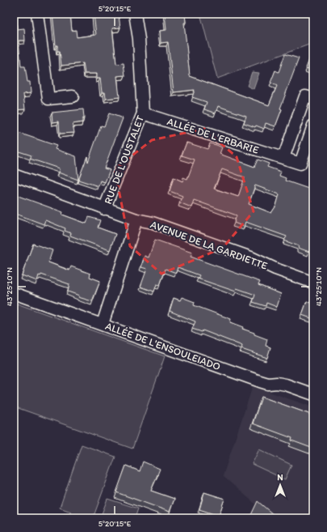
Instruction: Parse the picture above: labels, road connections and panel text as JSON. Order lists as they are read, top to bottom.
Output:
{
  "streets": {
    "street": [
      "ALLÉE DE L'ERBARIE",
      "RUE DE L'OUSTALET",
      "AVENUE DE LA GARDIETTE",
      "ALLÉE DE L'ENSOULEIADO"
    ]
  },
  "crossings": [
    ["ALLÉE DE L'ERBARIE", "RUE DE L'OUSTALET"],
    ["RUE DE L'OUSTALET", "AVENUE DE LA GARDIETTE"]
  ],
  "north": "top",
  "coordinates": ["5°20'15\"E", "43°25'10\"N"]
}
